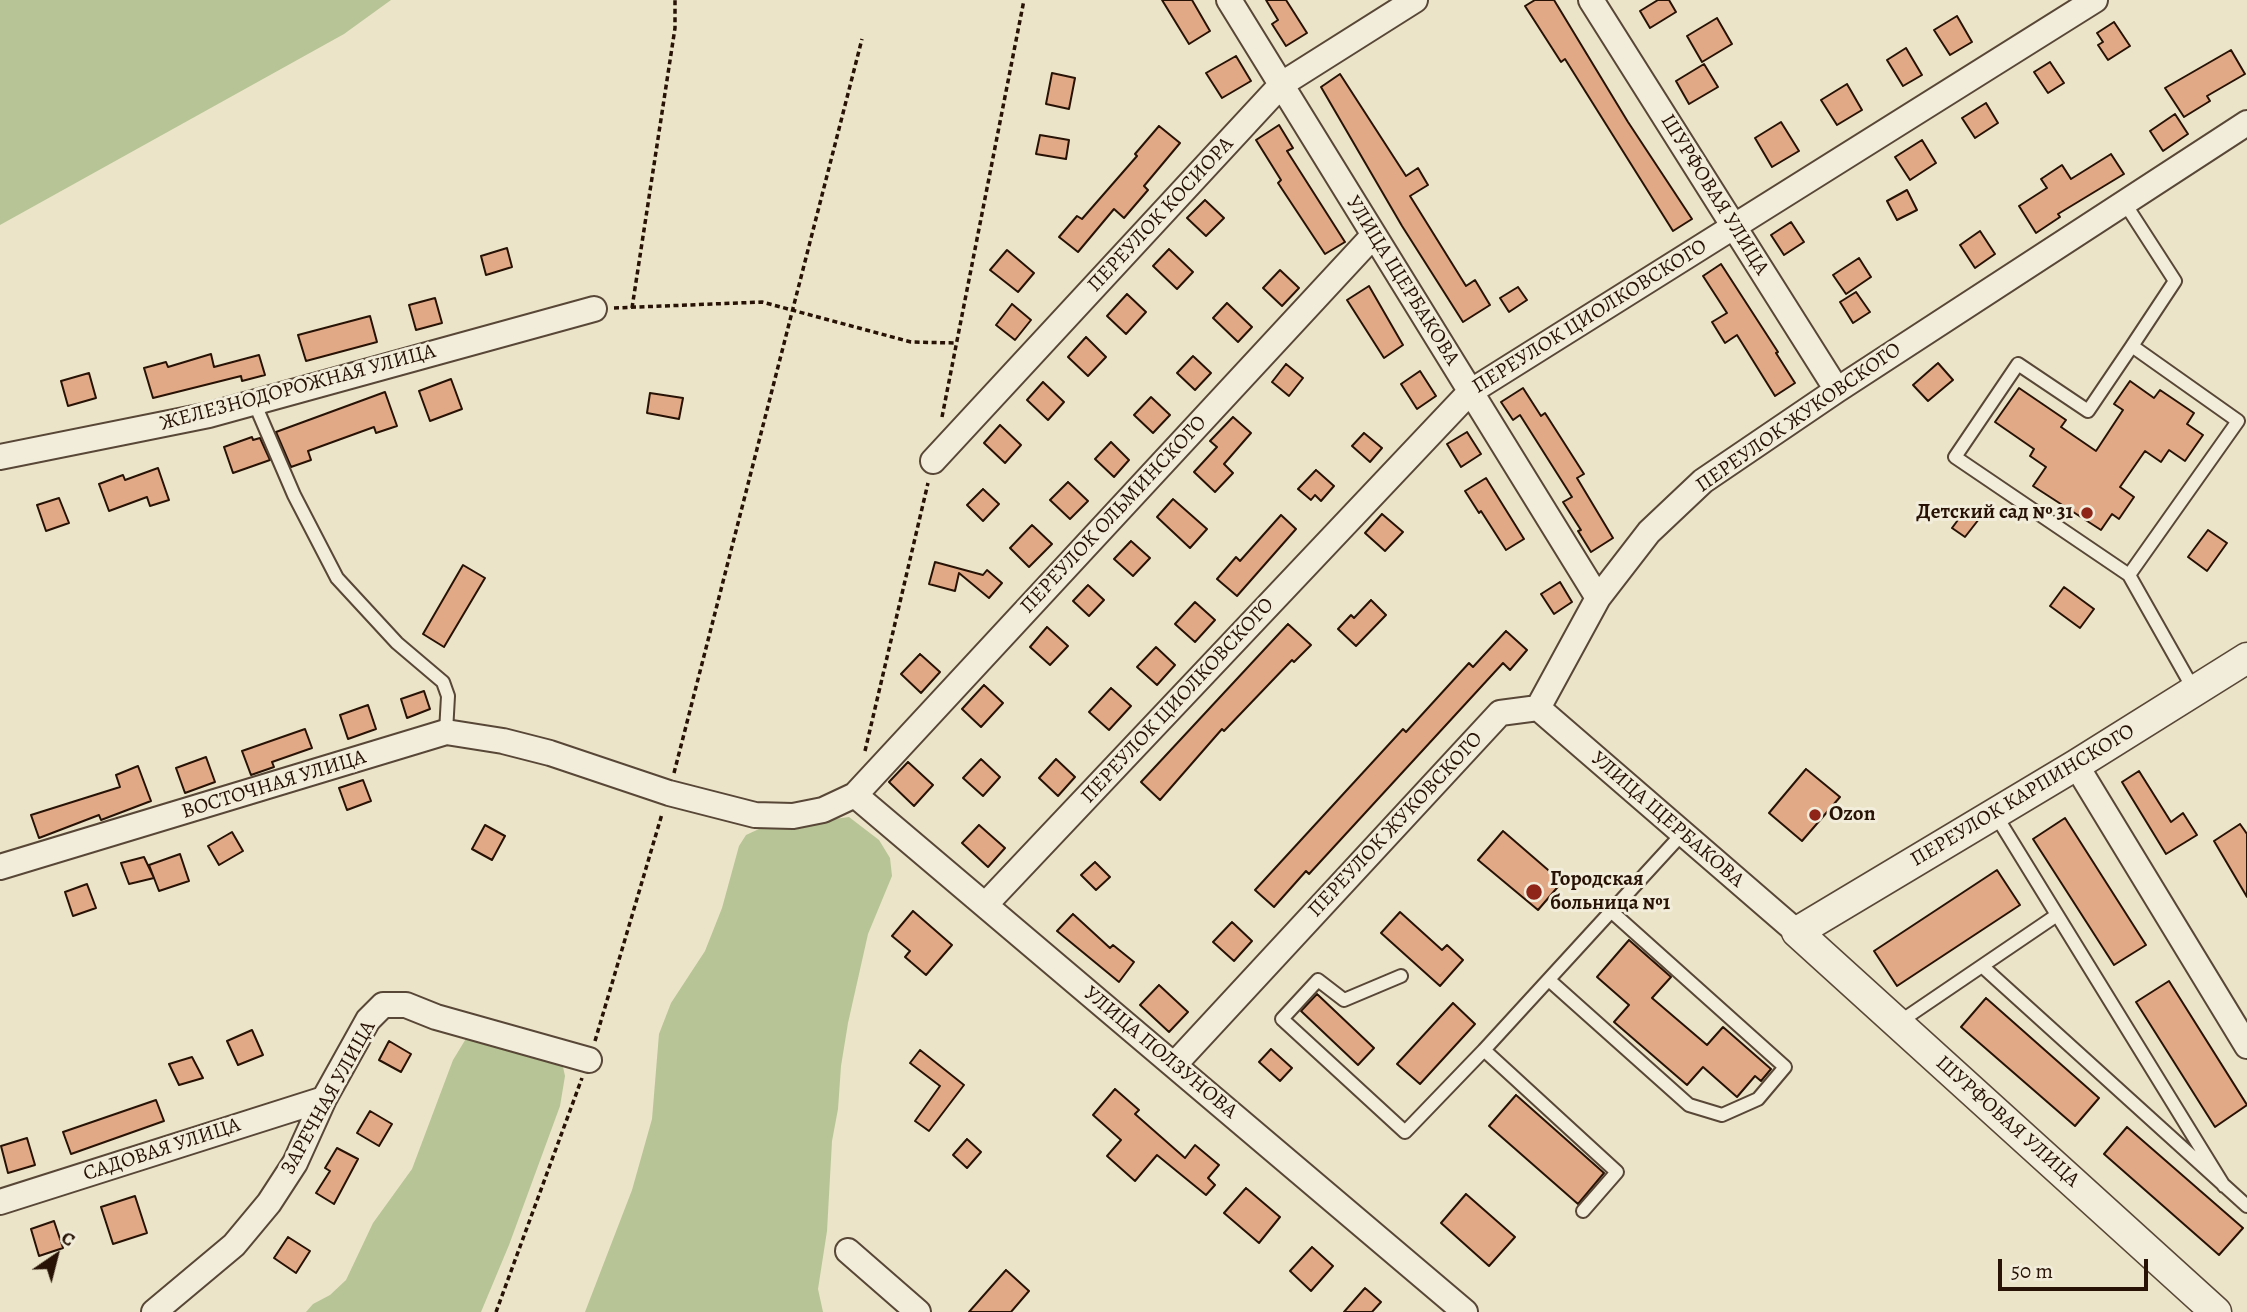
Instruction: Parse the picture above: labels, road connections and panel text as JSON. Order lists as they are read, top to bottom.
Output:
{
  "streets": {
    "street": [
      "ШУРФОВАЯ УЛИЦА",
      "ПЕРЕУЛОК КОСИОРА",
      "УЛИЦА ЩЕРБАКОВА",
      "ПЕРЕУЛОК ЦИОЛКОВСКОГО",
      "ЖЕЛЕЗНОДОРОЖНАЯ УЛИЦА",
      "ПЕРЕУЛОК ЖУКОВСКОГО",
      "ПЕРЕУЛОК ОЛЬМИНСКОГО",
      "ВОСТОЧНАЯ УЛИЦА",
      "ПЕРЕУЛОК КАРПИНСКОГО",
      "УЛИЦА ПОЛЗУНОВА",
      "ЗАРЕЧНАЯ УЛИЦА",
      "САДОВАЯ УЛИЦА"
    ]
  },
  "crossings": [
    ["ШУРФОВАЯ УЛИЦА", "УЛИЦА ЩЕРБАКОВА"],
    ["ШУРФОВАЯ УЛИЦА", "ПЕРЕУЛОК ЦИОЛКОВСКОГО"],
    ["ШУРФОВАЯ УЛИЦА", "ПЕРЕУЛОК ЖУКОВСКОГО"],
    ["ШУРФОВАЯ УЛИЦА", "ПЕРЕУЛОК КАРПИНСКОГО"],
    ["ПЕРЕУЛОК КОСИОРА", "УЛИЦА ЩЕРБАКОВА"],
    ["УЛИЦА ЩЕРБАКОВА", "ПЕРЕУЛОК ЦИОЛКОВСКОГО"],
    ["УЛИЦА ЩЕРБАКОВА", "ПЕРЕУЛОК ЖУКОВСКОГО"],
    ["УЛИЦА ЩЕРБАКОВА", "ПЕРЕУЛОК ОЛЬМИНСКОГО"],
    ["УЛИЦА ЩЕРБАКОВА", "ПЕРЕУЛОК КАРПИНСКОГО"],
    ["ПЕРЕУЛОК ЦИОЛКОВСКОГО", "УЛИЦА ПОЛЗУНОВА"],
    ["ПЕРЕУЛОК ЖУКОВСКОГО", "УЛИЦА ПОЛЗУНОВА"],
    ["ПЕРЕУЛОК ОЛЬМИНСКОГО", "ВОСТОЧНАЯ УЛИЦА"],
    ["ПЕРЕУЛОК ОЛЬМИНСКОГО", "УЛИЦА ПОЛЗУНОВА"],
    ["ВОСТОЧНАЯ УЛИЦА", "УЛИЦА ПОЛЗУНОВА"],
    ["ЗАРЕЧНАЯ УЛИЦА", "САДОВАЯ УЛИЦА"]
  ],
  "places": ["Детский сад № 31", "Ozon", "Городская больница №1"],
  "scale_bar": "50 m",
  "north": "top right"
}
